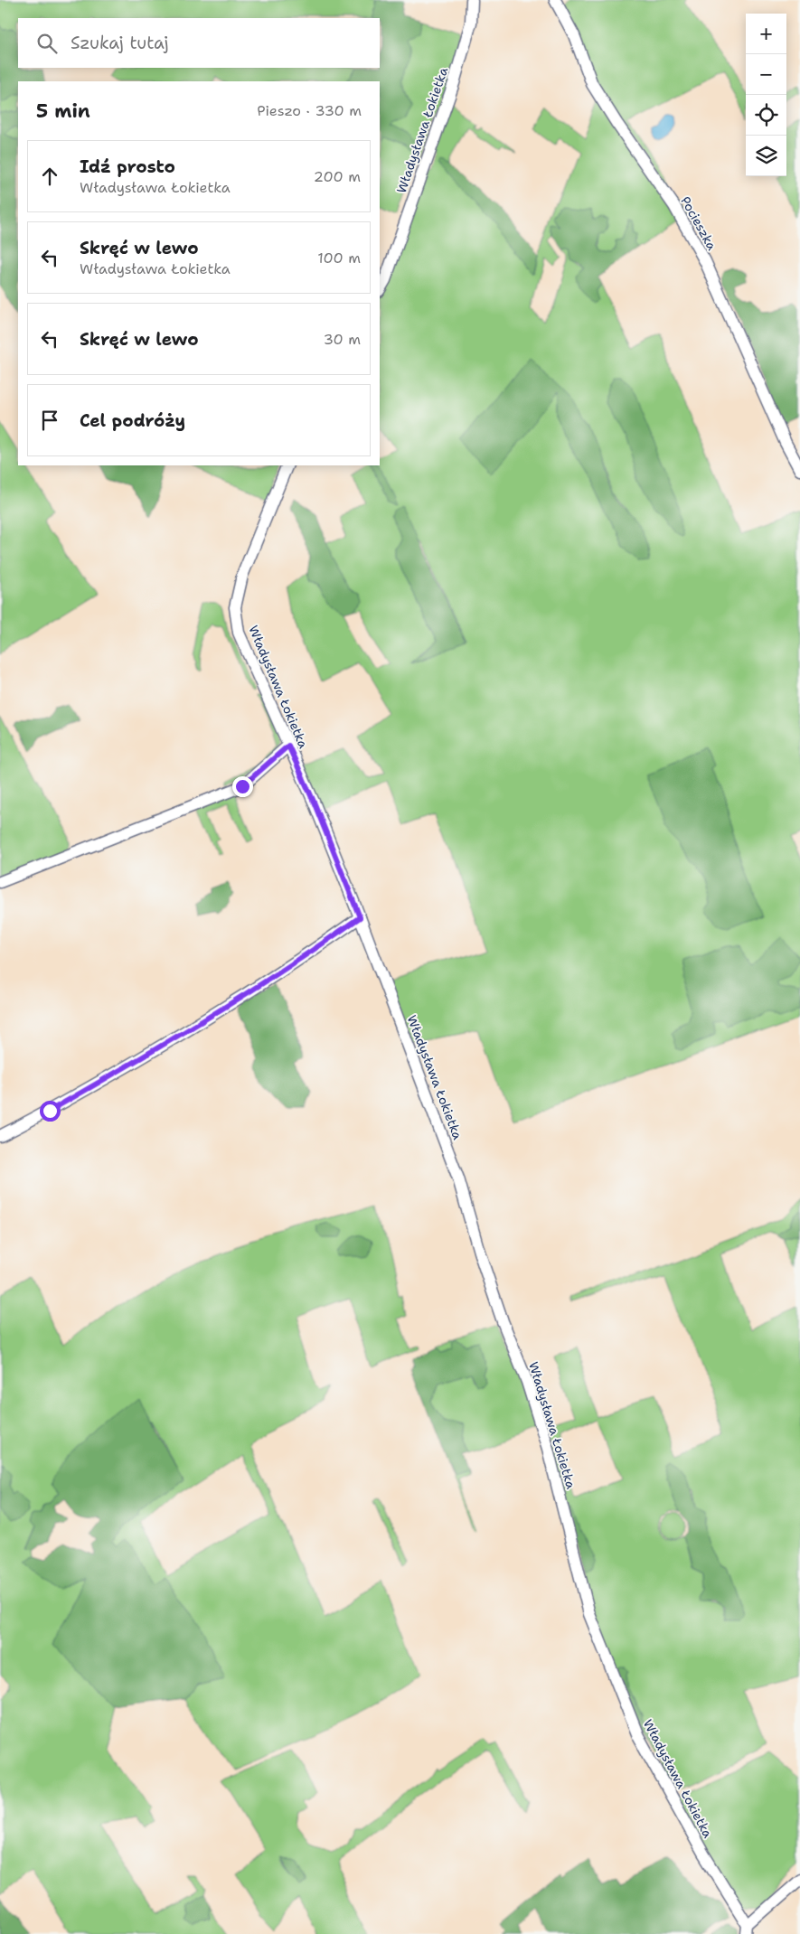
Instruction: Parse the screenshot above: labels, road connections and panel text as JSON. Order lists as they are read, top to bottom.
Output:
{
  "streets": {
    "street": ["Władysława Łokietka", "Pocieszka"]
  },
  "page": {
    "map_buttons": ["+", "−"],
    "search": "Szukaj tutaj",
    "heading": ["5 min", "Pieszo · 330 m"],
    "list": [
      ["Idź prosto", "Władysława Łokietka", "200 m"],
      ["Skręć w lewo", "Władysława Łokietka", "100 m"],
      ["Skręć w lewo", "30 m"],
      "Cel podróży"
    ]
  }
}
